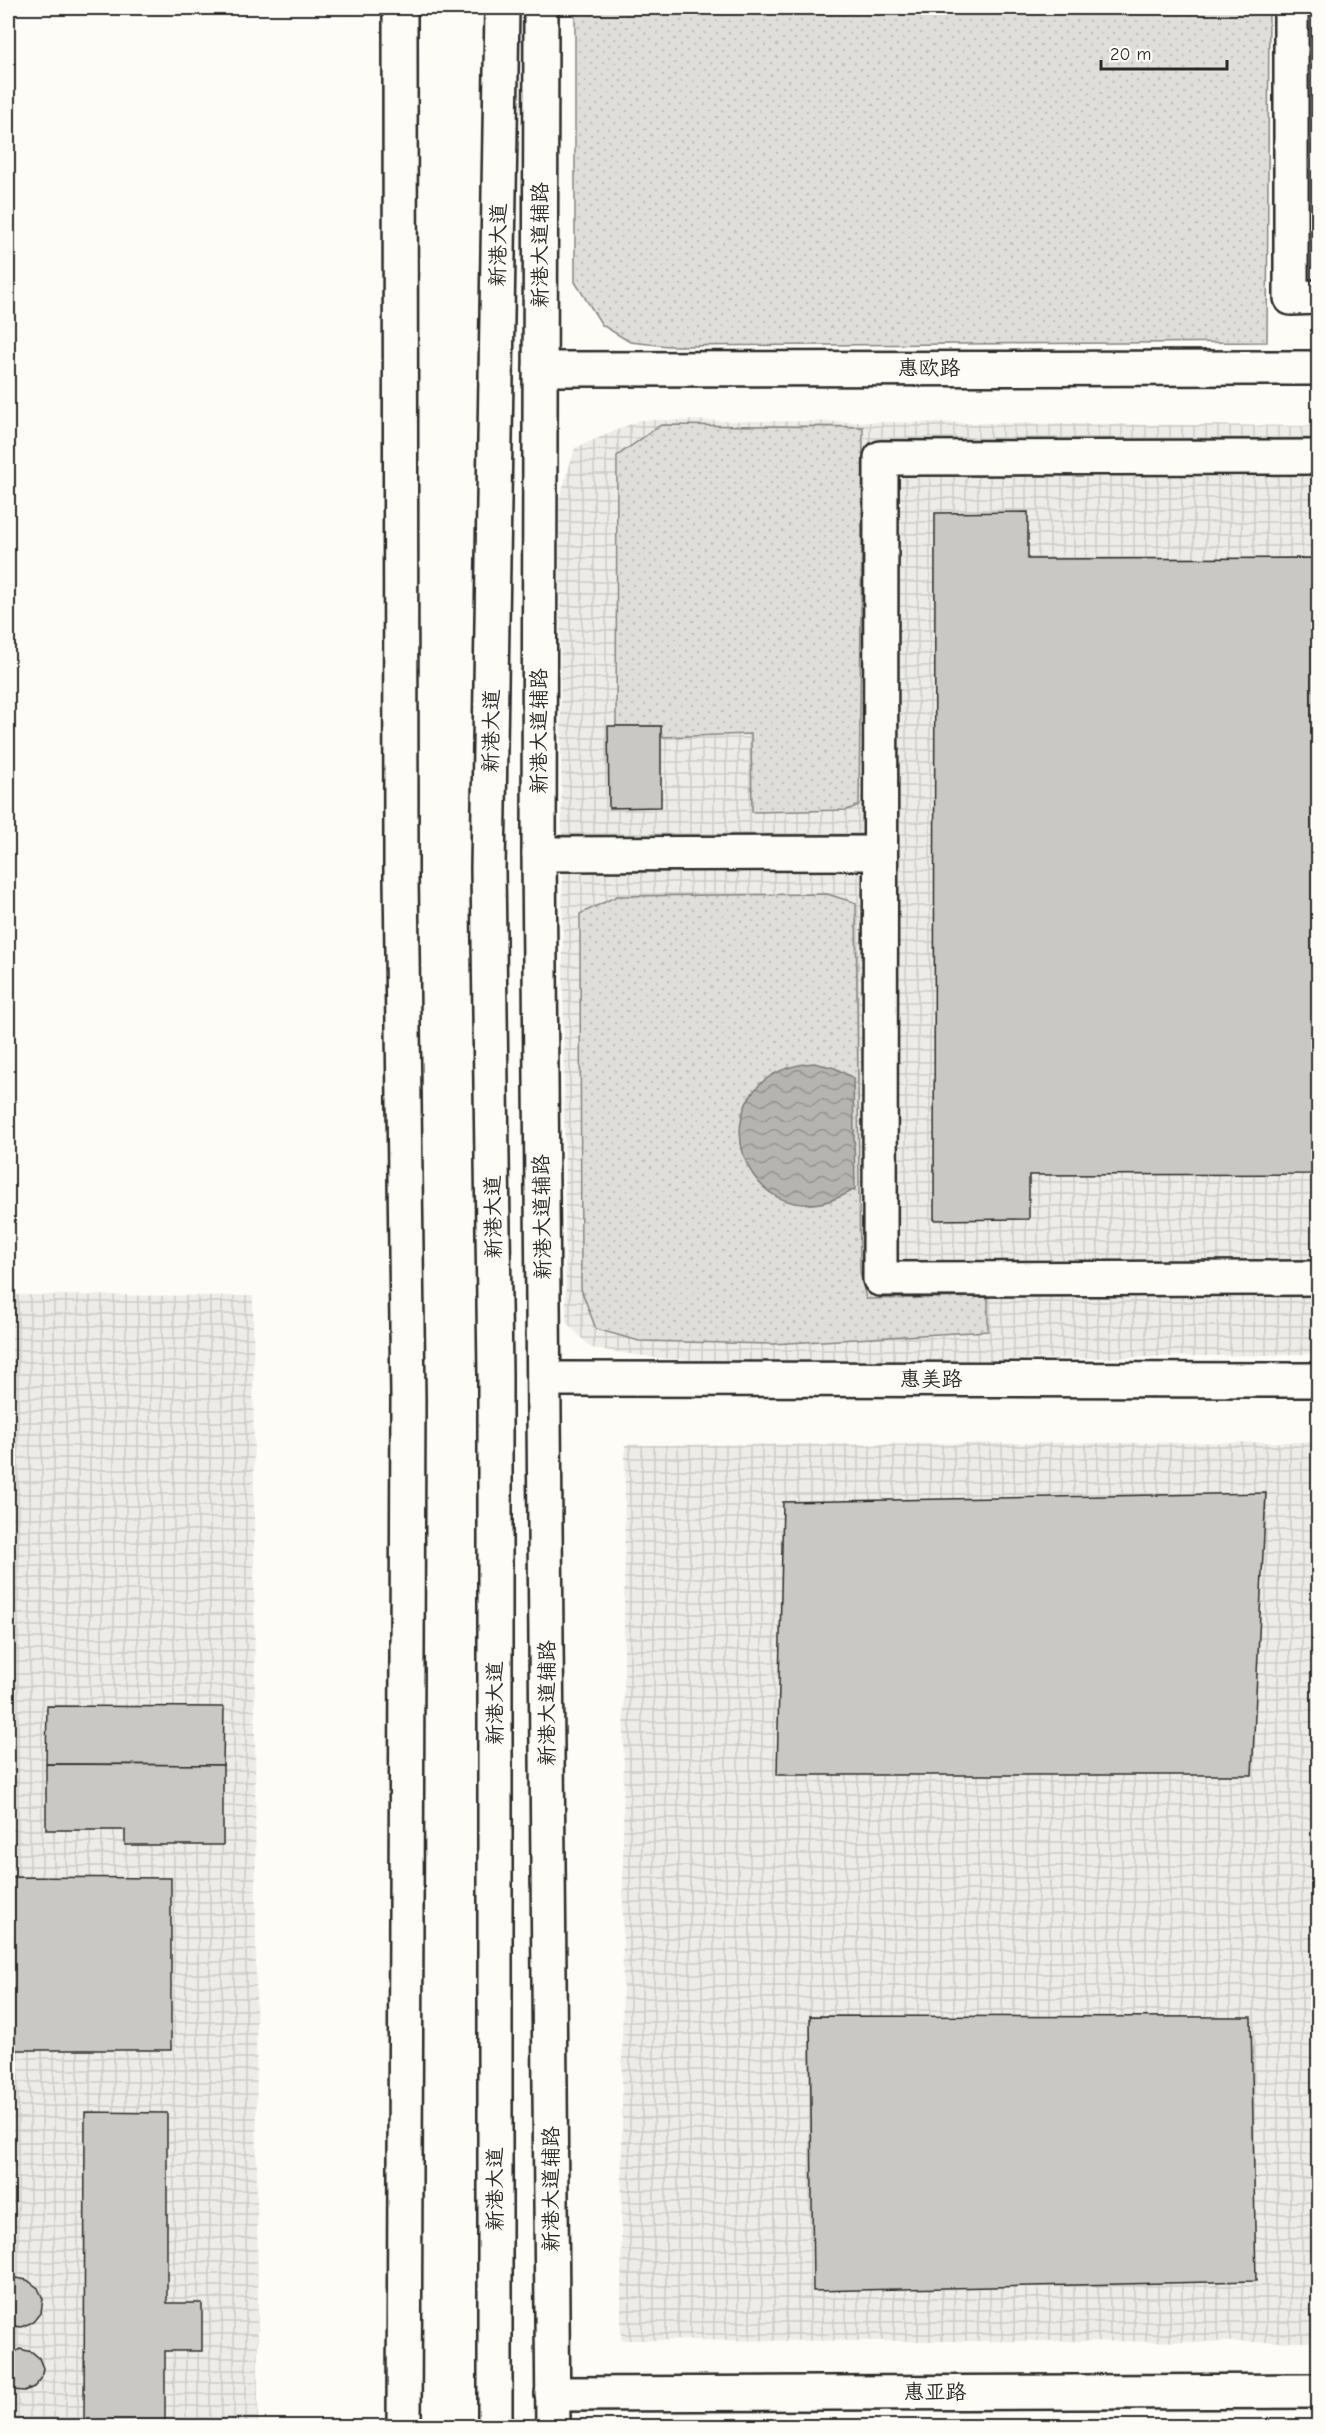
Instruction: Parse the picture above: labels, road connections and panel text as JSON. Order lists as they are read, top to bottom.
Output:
{
  "streets": {
    "main road": [
      "新港大道",
      "新港大道辅路",
      "惠欧路",
      "惠美路",
      "惠亚路"
    ]
  },
  "crossings": [
    ["新港大道辅路", "惠欧路"],
    ["新港大道辅路", "惠美路"],
    ["新港大道辅路", "惠亚路"]
  ],
  "scale_bar": "20 m"
}
